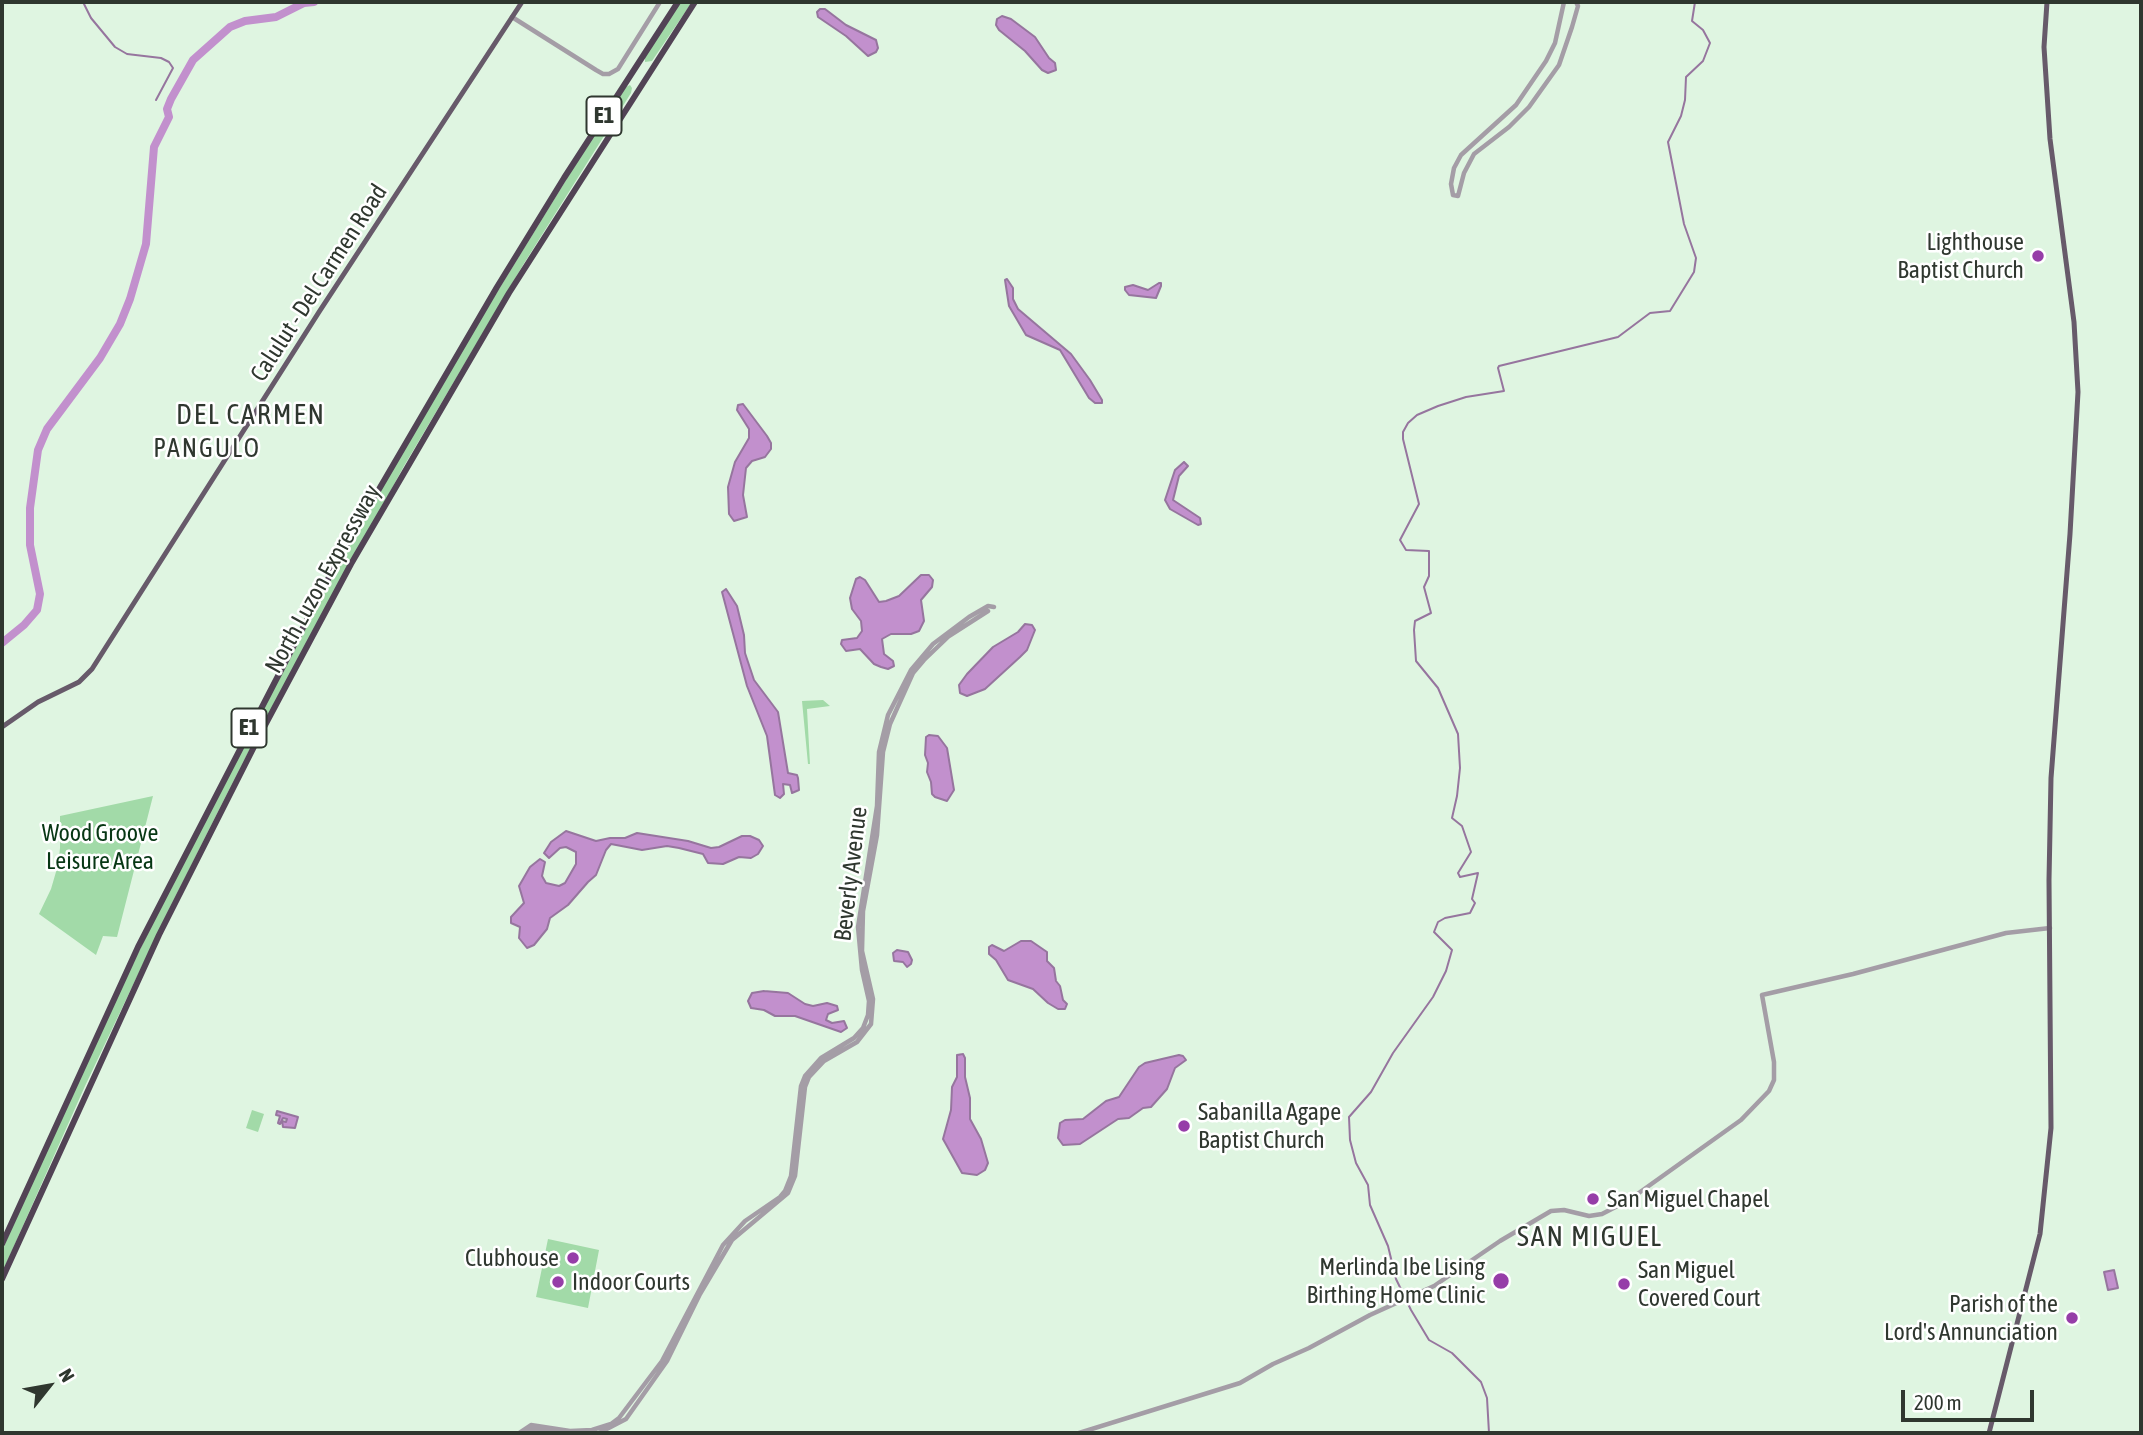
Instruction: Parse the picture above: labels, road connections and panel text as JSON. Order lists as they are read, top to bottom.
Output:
{
  "streets": {
    "highway": ["E1", "North Luzon Expressway"],
    "main road": ["Calulut - Del Carmen Road"],
    "street": ["Beverly Avenue"]
  },
  "districts": ["DEL CARMEN", "PANGULO", "SAN MIGUEL"],
  "parks": ["Wood Groove Leisure Area"],
  "places": [
    "Lighthouse Baptist Church",
    "Sabanilla Agape Baptist Church",
    "San Miguel Chapel",
    "Clubhouse",
    "Merlinda Ibe Lising Birthing Home Clinic",
    "Indoor Courts",
    "San Miguel Covered Court",
    "Parish of the Lord's Annunciation"
  ],
  "scale_bar": "200 m",
  "north": "top right"
}
